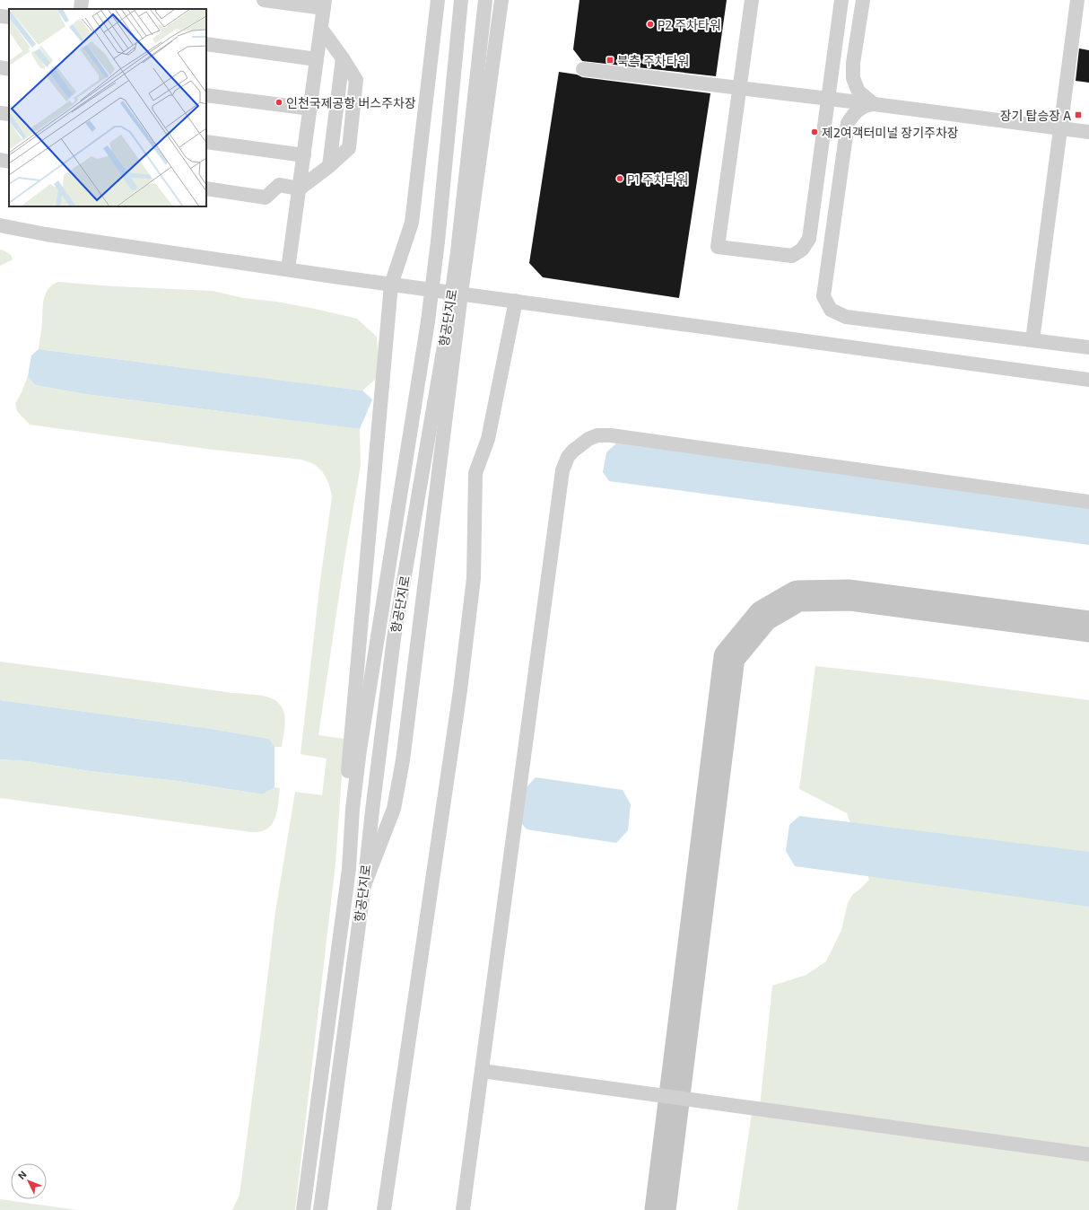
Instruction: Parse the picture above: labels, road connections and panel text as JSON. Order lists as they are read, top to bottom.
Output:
{
  "streets": {
    "street": ["항공단지로"]
  },
  "places": {
    "other": [
      "P2 주차타워",
      "인천국제공항 버스주차장",
      "제2여객터미널 장기주차장",
      "P1 주차타워"
    ],
    "transit": ["북측 주차타워", "장기 탑승장 A"]
  },
  "north": "top left"
}
